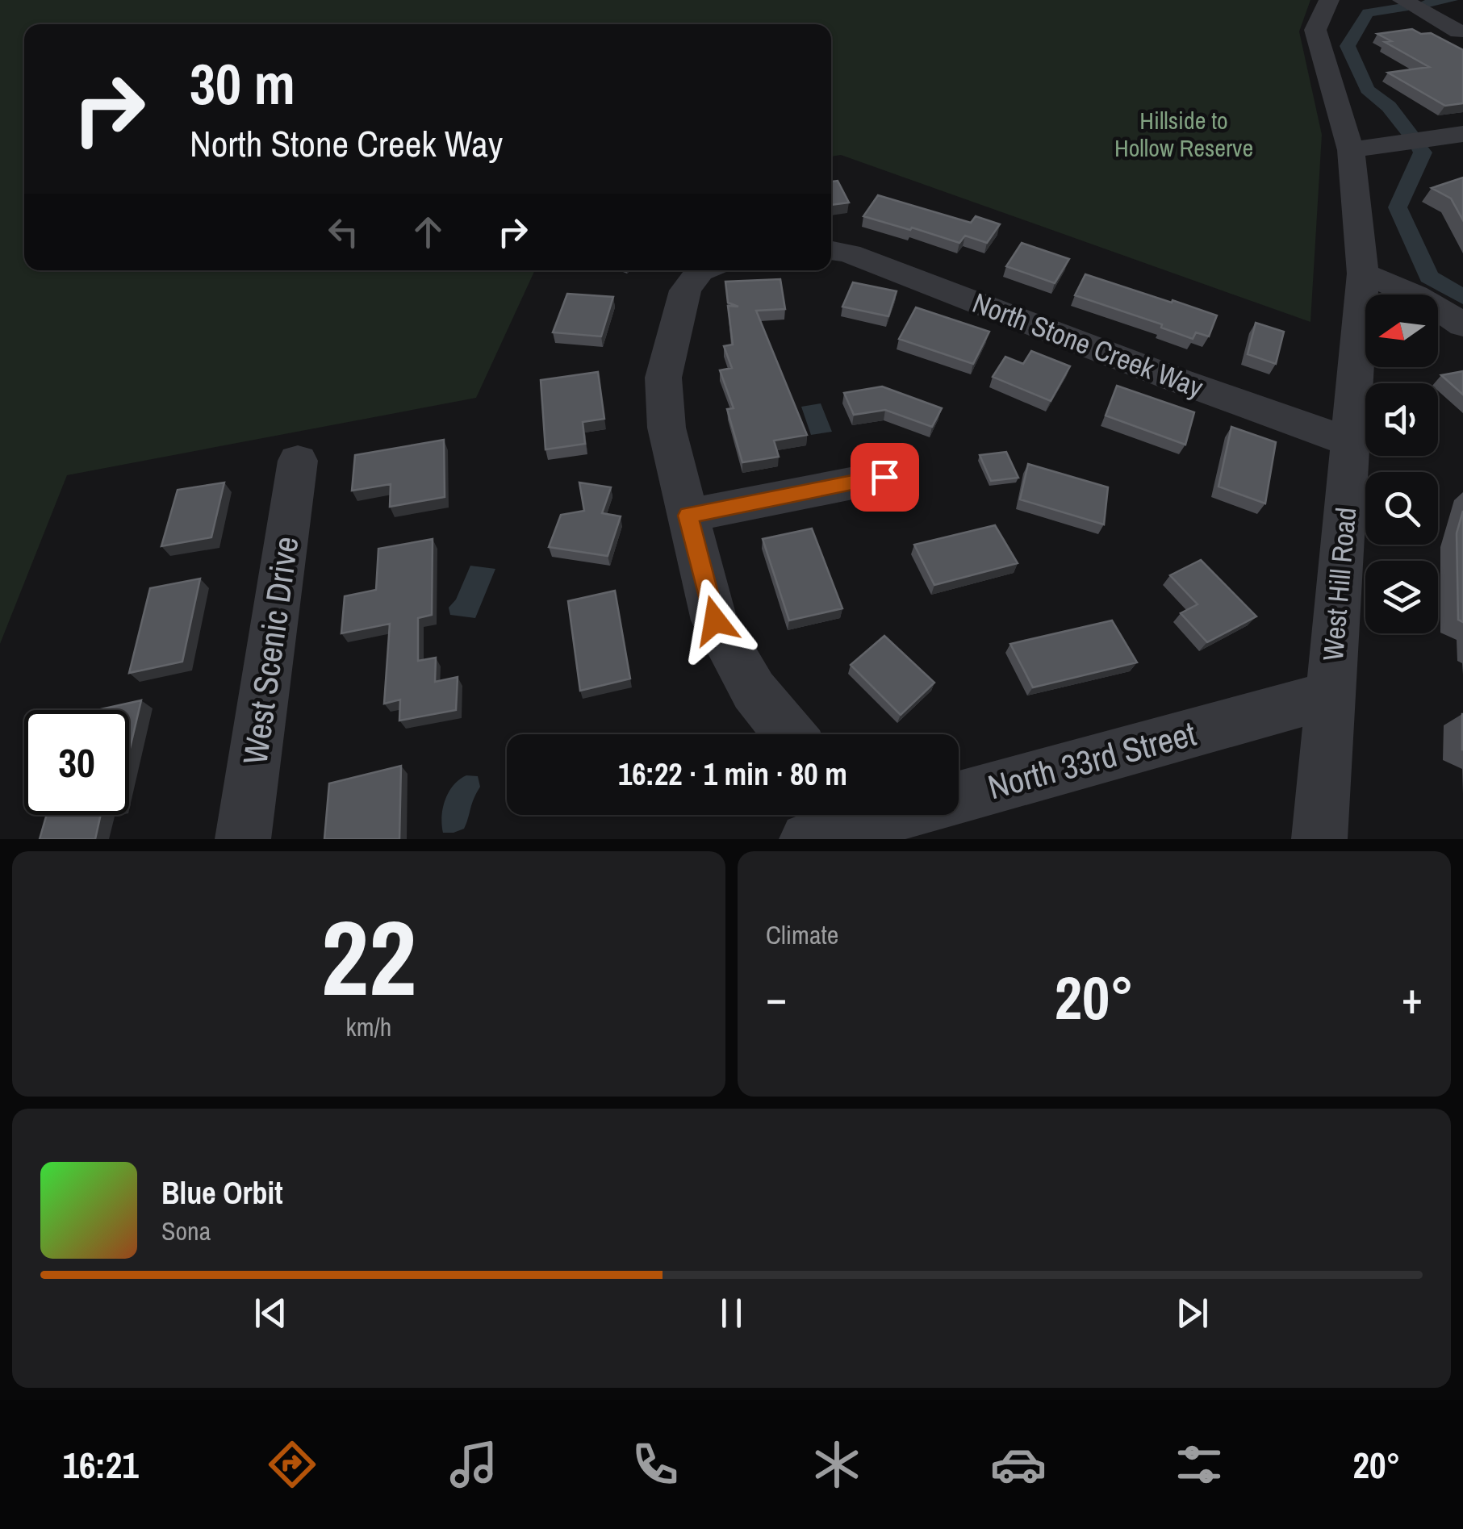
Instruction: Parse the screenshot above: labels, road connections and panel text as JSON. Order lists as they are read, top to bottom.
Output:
{
  "streets": {
    "street": [
      "North Stone Creek Way",
      "West Hill Road",
      "West Scenic Drive",
      "North 33rd Street"
    ]
  },
  "crossings": [
    ["North Stone Creek Way", "West Hill Road"],
    ["West Hill Road", "North 33rd Street"]
  ],
  "parks": ["Hillside to Hollow Reserve"],
  "north": "left",
  "page": {
    "turn": ["30 m", "North Stone Creek Way"],
    "limit": "30",
    "trip": "16:22 · 1 min · 80 m",
    "tile": [
      ["22", "km/h"],
      "Climate"
    ],
    "heat": ["−", "20°", "+"],
    "song": ["Blue Orbit", "Sona"],
    "tabs": ["16:21", "20°"]
  }
}
